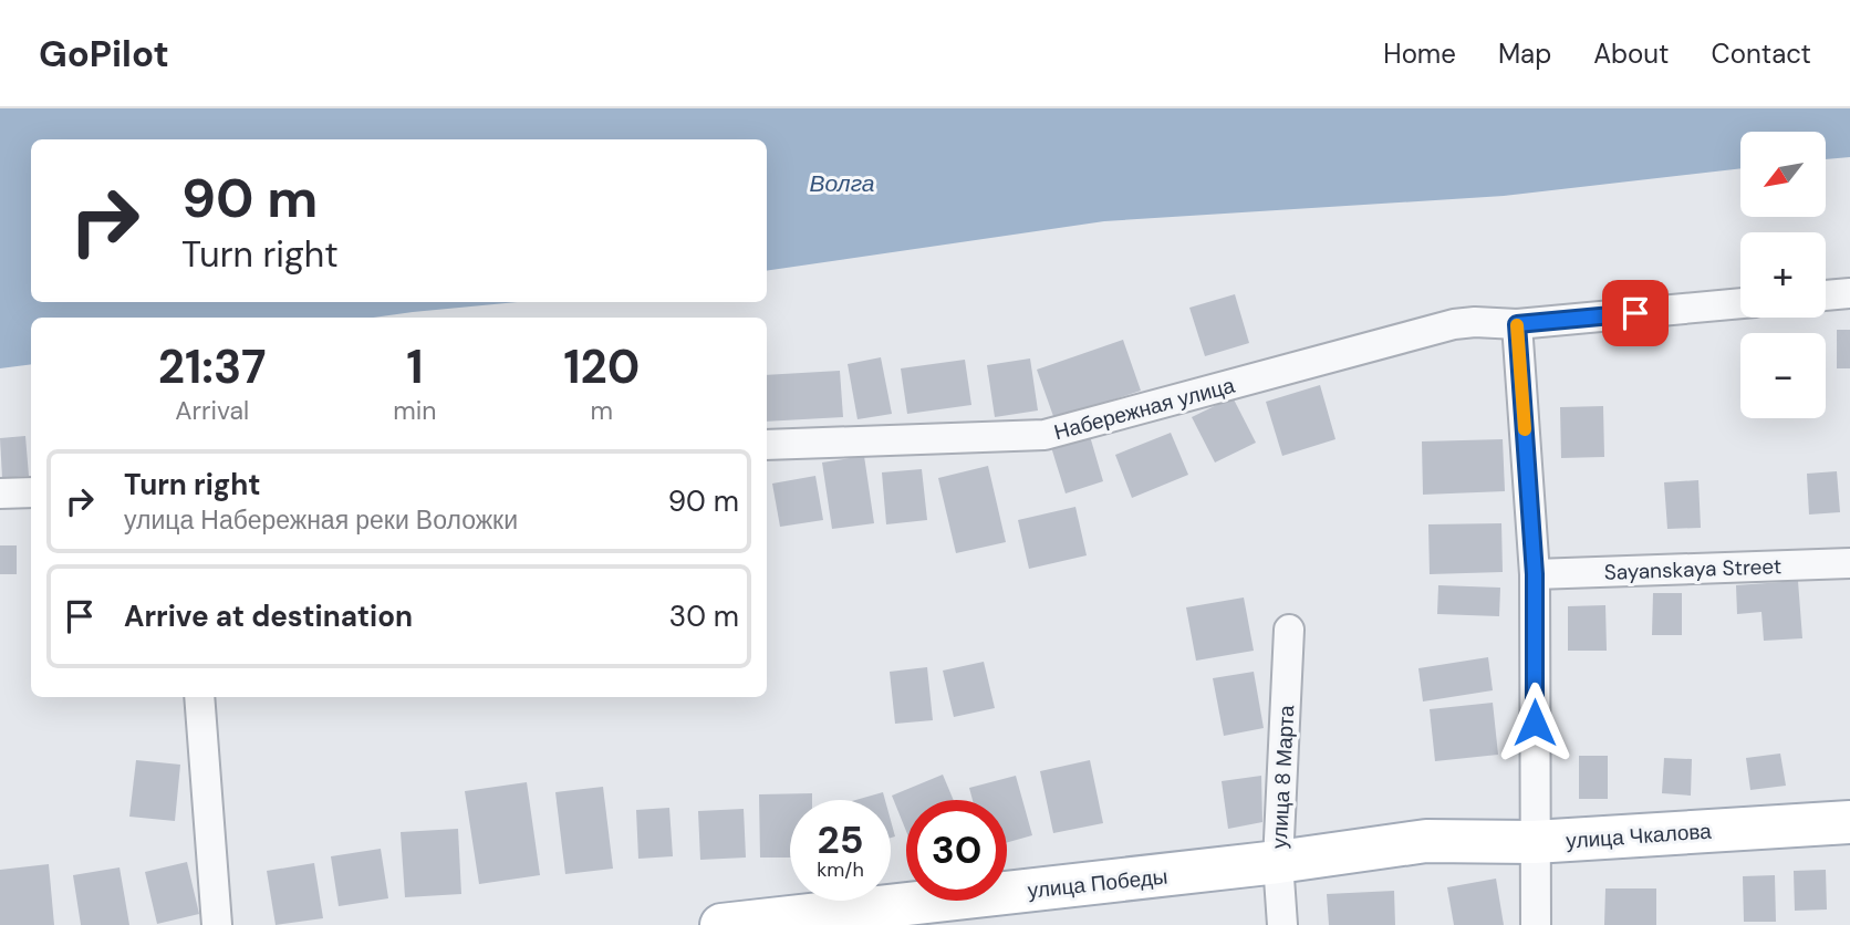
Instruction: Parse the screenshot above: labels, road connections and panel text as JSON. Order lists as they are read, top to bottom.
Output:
{
  "streets": {
    "main road": ["улица Чкалова", "улица Победы"],
    "street": ["Набережная улица", "Sayanskaya Street", "улица 8 Марта"]
  },
  "crossings": [
    ["улица 8 Марта", "улица Победы"],
    ["улица Чкалова", "улица Победы"]
  ],
  "water": ["Волга"],
  "north": "bottom left",
  "page": {
    "header": "GoPilot",
    "nav": [
      "Home",
      "Map",
      "About",
      "Contact"
    ],
    "map_buttons": ["+", "−"],
    "turn": ["90 m", "Turn right"],
    "eta": [
      "21:37",
      "Arrival",
      "1",
      "min",
      "120",
      "m"
    ],
    "list": [
      {
        "name": "Turn right",
        "note": "улица Набережная реки Воложки",
        "value": "90 m"
      },
      {
        "name": "Arrive at destination",
        "value": "30 m"
      }
    ],
    "speed": "25 km/h",
    "limit": "30"
  }
}
